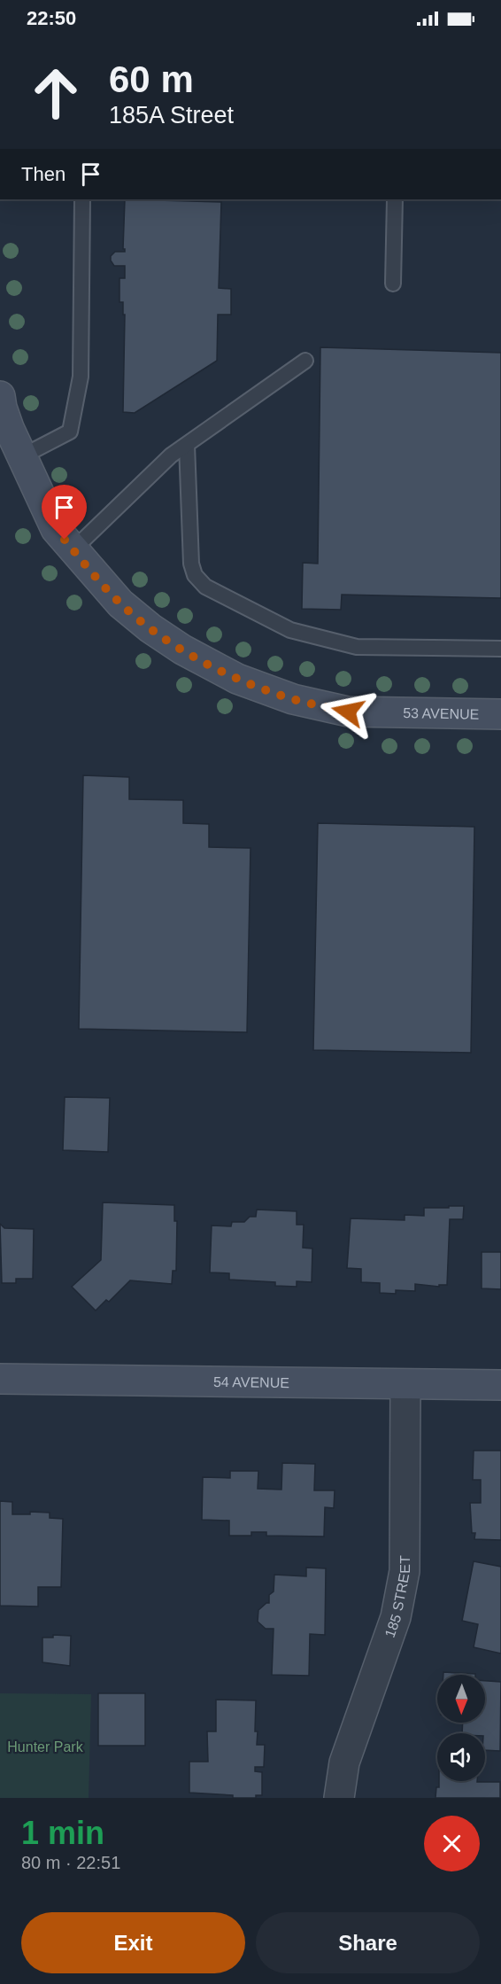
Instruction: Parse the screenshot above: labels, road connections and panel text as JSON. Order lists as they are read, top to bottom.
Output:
{
  "streets": {
    "street": ["53 AVENUE", "54 AVENUE", "185 STREET"]
  },
  "crossings": [
    ["54 AVENUE", "185 STREET"]
  ],
  "parks": ["Hunter Park"],
  "north": "bottom",
  "page": {
    "status": "22:50",
    "turn": ["60 m", "185A Street"],
    "then": "Then",
    "heading": ["1 min", "80 m · 22:51"],
    "buttons": ["Exit", "Share"]
  }
}
